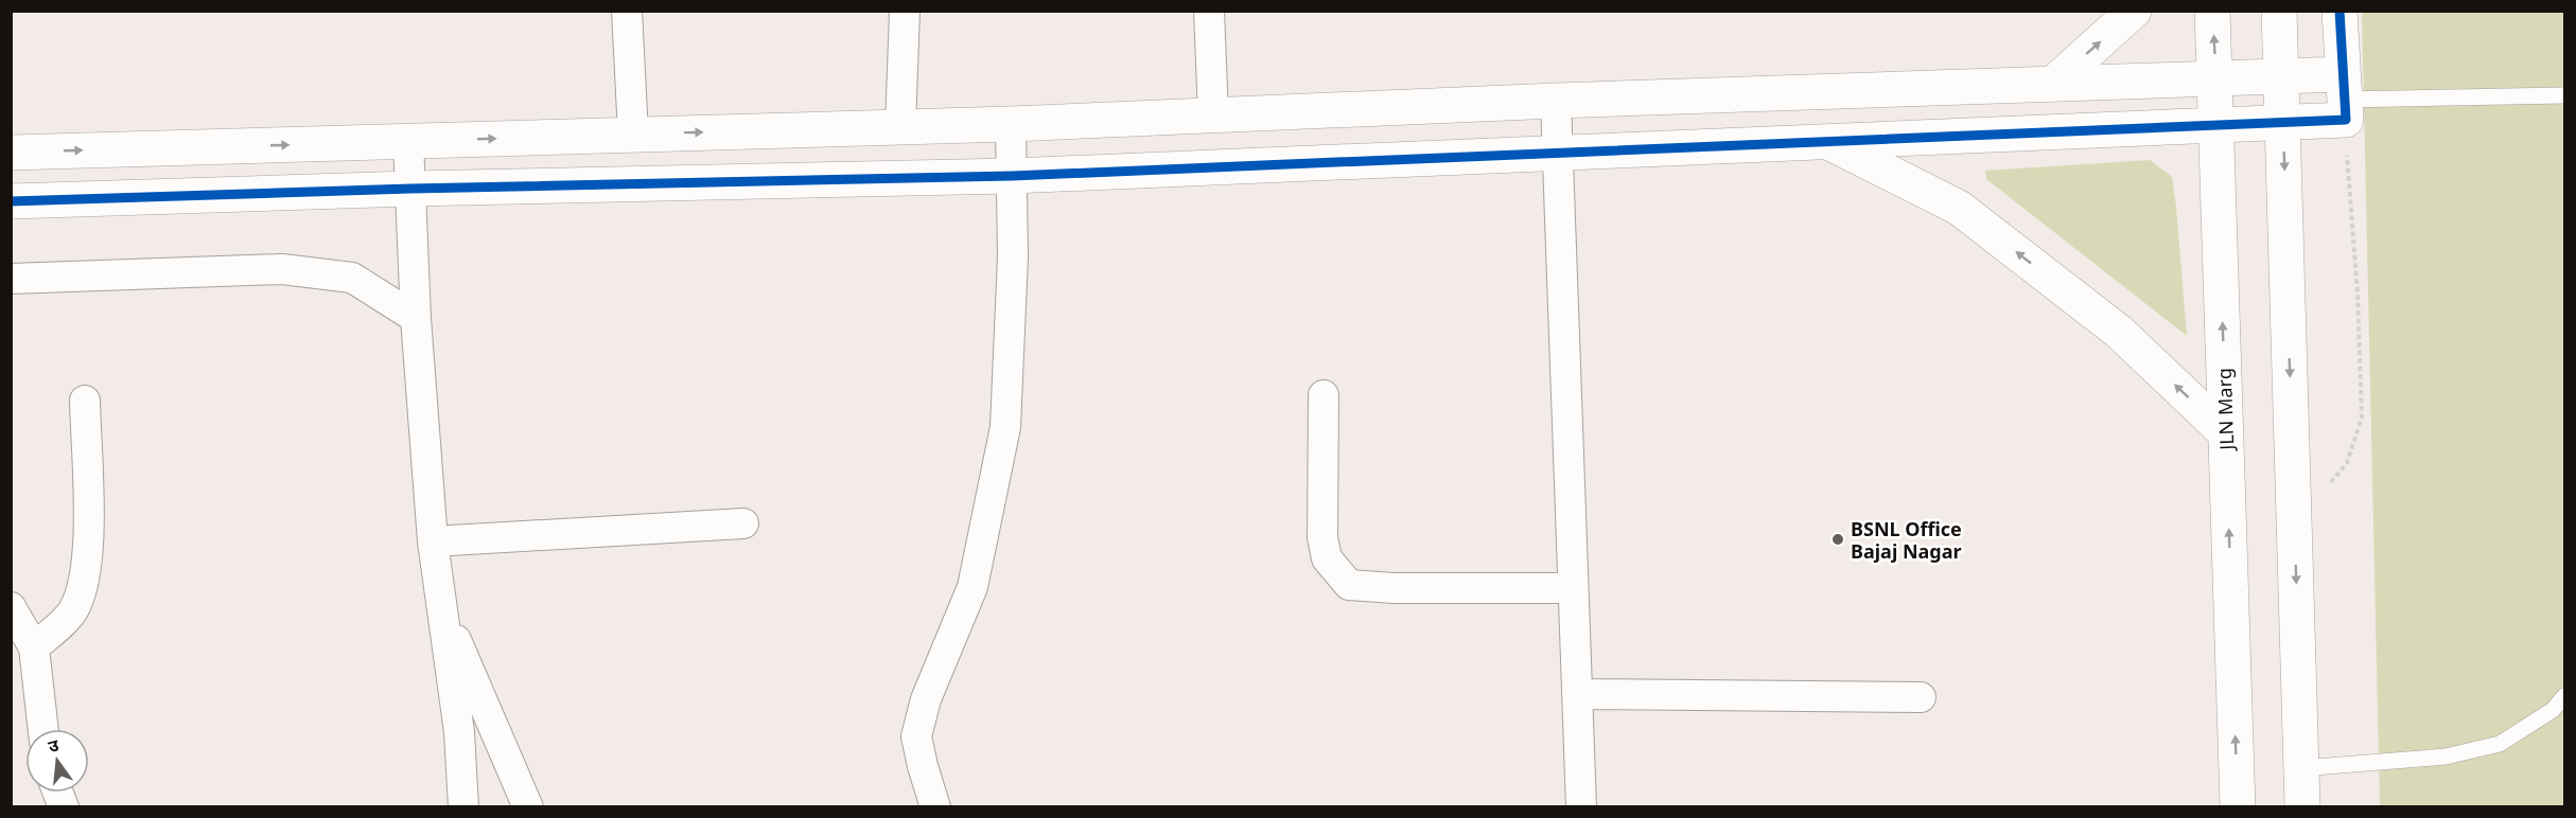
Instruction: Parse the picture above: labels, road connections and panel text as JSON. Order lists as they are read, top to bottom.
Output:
{
  "streets": {
    "street": ["JLN Marg"]
  },
  "places": ["BSNL Office Bajaj Nagar"],
  "north": "top"
}
